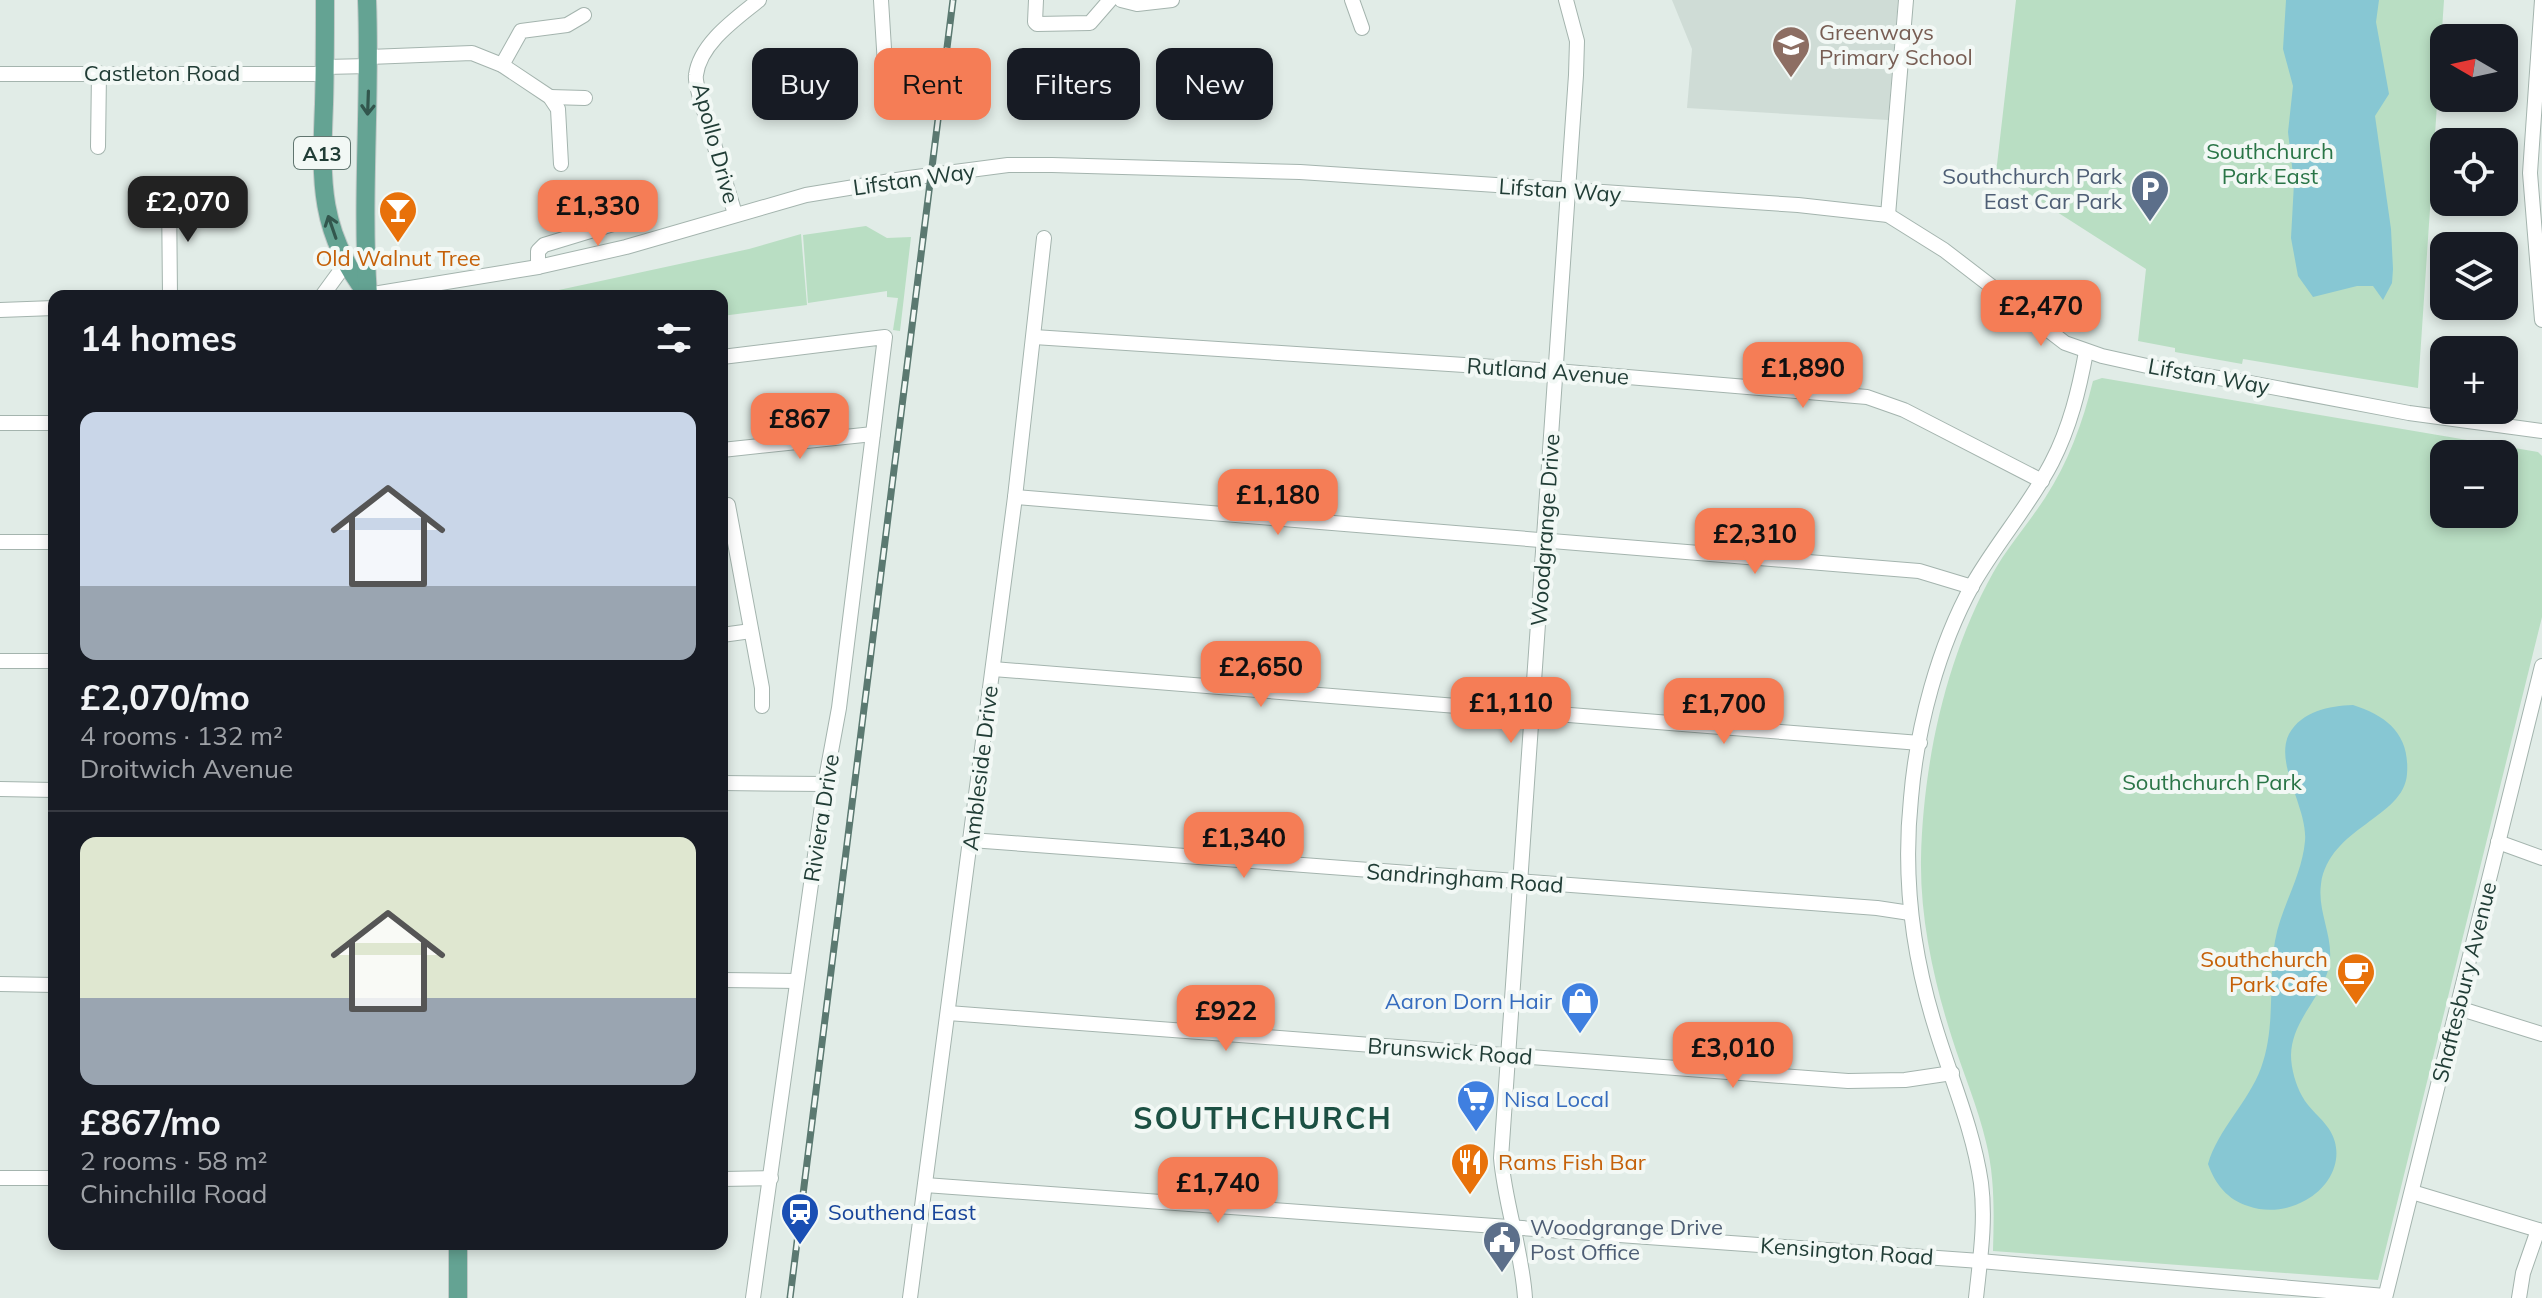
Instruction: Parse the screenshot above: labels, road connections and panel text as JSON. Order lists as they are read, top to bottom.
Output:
{
  "streets": {
    "main road": ["A13"],
    "street": [
      "Castleton Road",
      "Apollo Drive",
      "Lifstan Way",
      "Rutland Avenue",
      "Woodgrange Drive",
      "Ambleside Drive",
      "Riviera Drive",
      "Sandringham Road",
      "Shaftesbury Avenue",
      "Brunswick Road",
      "Kensington Road"
    ]
  },
  "crossings": [
    ["Castleton Road", "A13"],
    ["Apollo Drive", "Lifstan Way"],
    ["Lifstan Way", "Woodgrange Drive"],
    ["Rutland Avenue", "Woodgrange Drive"],
    ["Rutland Avenue", "Ambleside Drive"],
    ["Woodgrange Drive", "Sandringham Road"],
    ["Woodgrange Drive", "Brunswick Road"],
    ["Woodgrange Drive", "Kensington Road"],
    ["Ambleside Drive", "Sandringham Road"],
    ["Ambleside Drive", "Brunswick Road"],
    ["Ambleside Drive", "Kensington Road"],
    ["Shaftesbury Avenue", "Kensington Road"]
  ],
  "districts": ["SOUTHCHURCH"],
  "parks": ["Southchurch Park East", "Southchurch Park"],
  "places": {
    "school or university": ["Greenways Primary School"],
    "parking": ["Southchurch Park East Car Park"],
    "bar": ["Old Walnut Tree"],
    "cafe": ["Southchurch Park Cafe"],
    "shop": ["Aaron Dorn Hair"],
    "supermarket": ["Nisa Local"],
    "restaurant": ["Rams Fish Bar"],
    "station": ["Southend East"],
    "public building": ["Woodgrange Drive Post Office"]
  },
  "north": "left",
  "page": {
    "map_buttons": ["+", "−"],
    "chip": [
      "Buy",
      "Rent",
      "Filters",
      "New"
    ],
    "price": [
      "£2,070",
      "£1,330",
      "£2,470",
      "£1,890",
      "£867",
      "£1,180",
      "£2,310",
      "£2,650",
      "£1,110",
      "£1,700",
      "£1,340",
      "£922",
      "£3,010",
      "£1,740"
    ],
    "heading": "14 homes",
    "list": [
      {
        "name": "£2,070/mo",
        "note": "4 rooms · 132 m² · Droitwich Avenue"
      },
      {
        "name": "£867/mo",
        "note": "2 rooms · 58 m² · Chinchilla Road"
      }
    ]
  }
}
